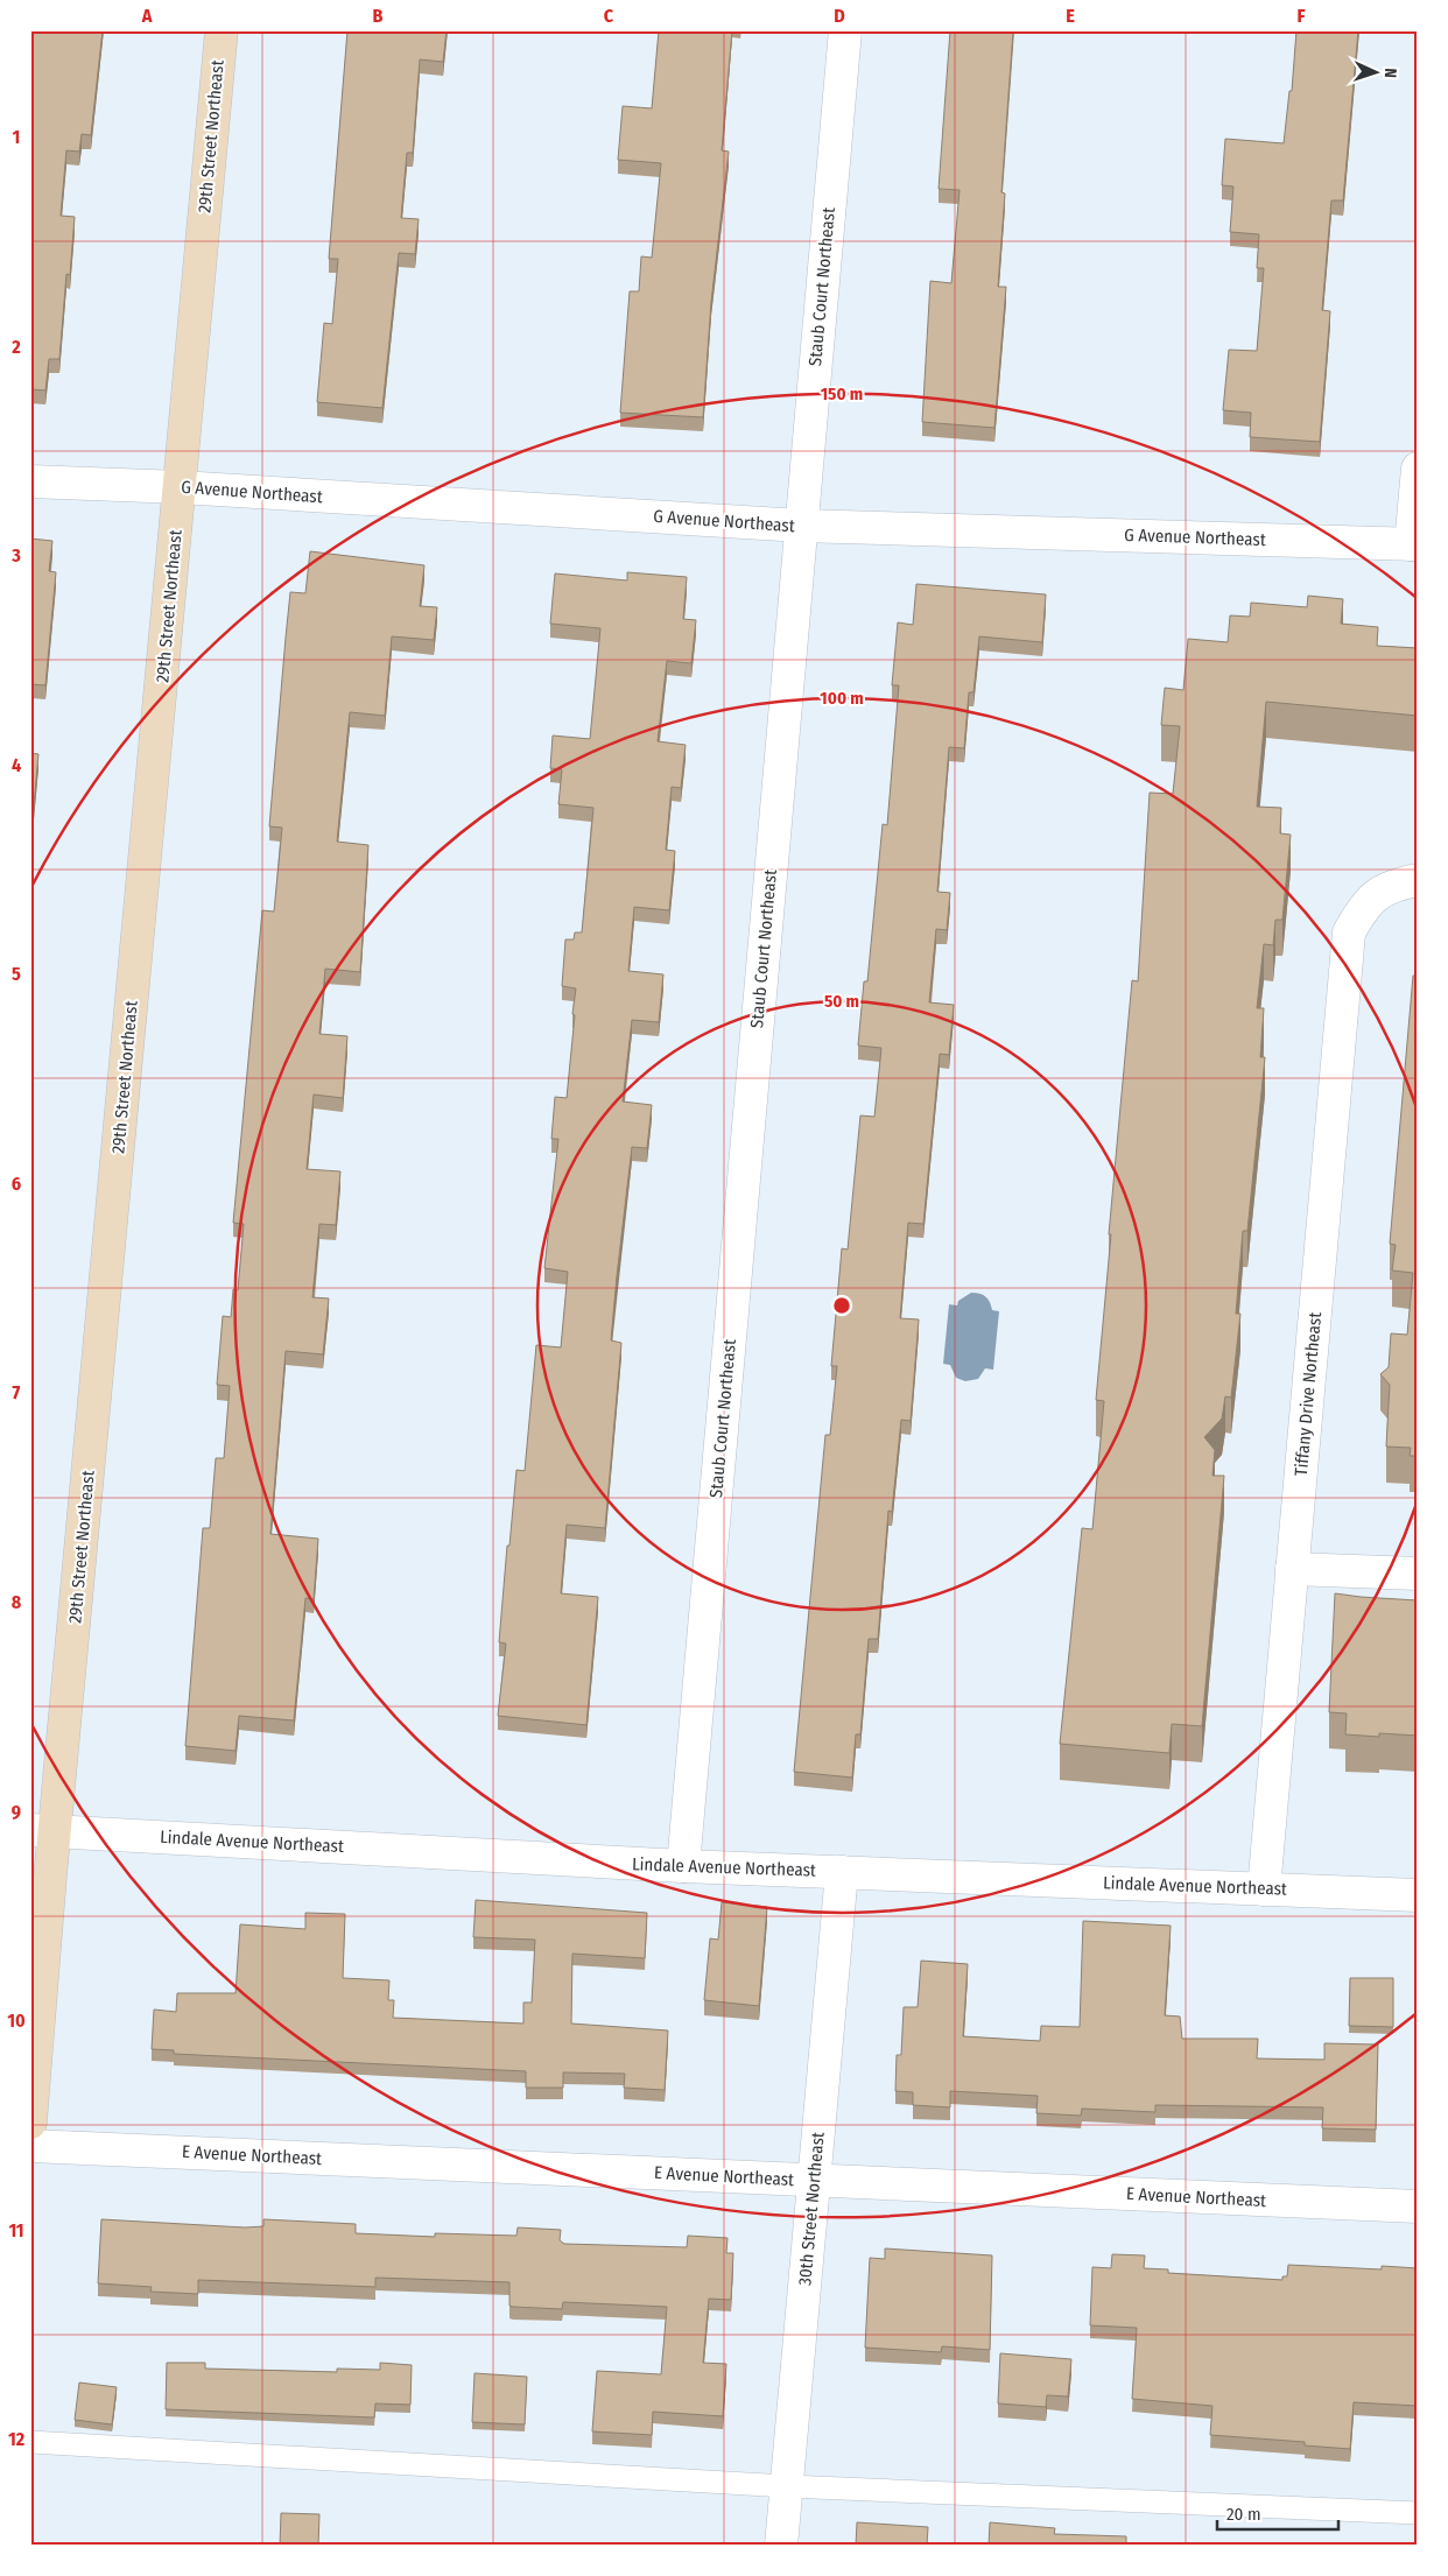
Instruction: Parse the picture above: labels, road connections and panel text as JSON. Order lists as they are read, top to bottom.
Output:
{
  "streets": {
    "main road": ["29th Street Northeast"],
    "street": [
      "Staub Court Northeast",
      "G Avenue Northeast",
      "Tiffany Drive Northeast",
      "Lindale Avenue Northeast",
      "E Avenue Northeast",
      "30th Street Northeast"
    ]
  },
  "crossings": [
    ["29th Street Northeast", "G Avenue Northeast"],
    ["29th Street Northeast", "Lindale Avenue Northeast"],
    ["Staub Court Northeast", "G Avenue Northeast"],
    ["Staub Court Northeast", "Lindale Avenue Northeast"],
    ["Tiffany Drive Northeast", "Lindale Avenue Northeast"],
    ["Lindale Avenue Northeast", "30th Street Northeast"],
    ["E Avenue Northeast", "30th Street Northeast"]
  ],
  "scale_bar": "20 m",
  "north": "right",
  "grid": {
    "columns": [
      "A",
      "B",
      "C",
      "D",
      "E",
      "F"
    ],
    "rows": [
      "1",
      "2",
      "3",
      "4",
      "5",
      "6",
      "7",
      "8",
      "9",
      "10",
      "11",
      "12"
    ]
  },
  "rings": ["150 m", "100 m", "50 m"]
}
